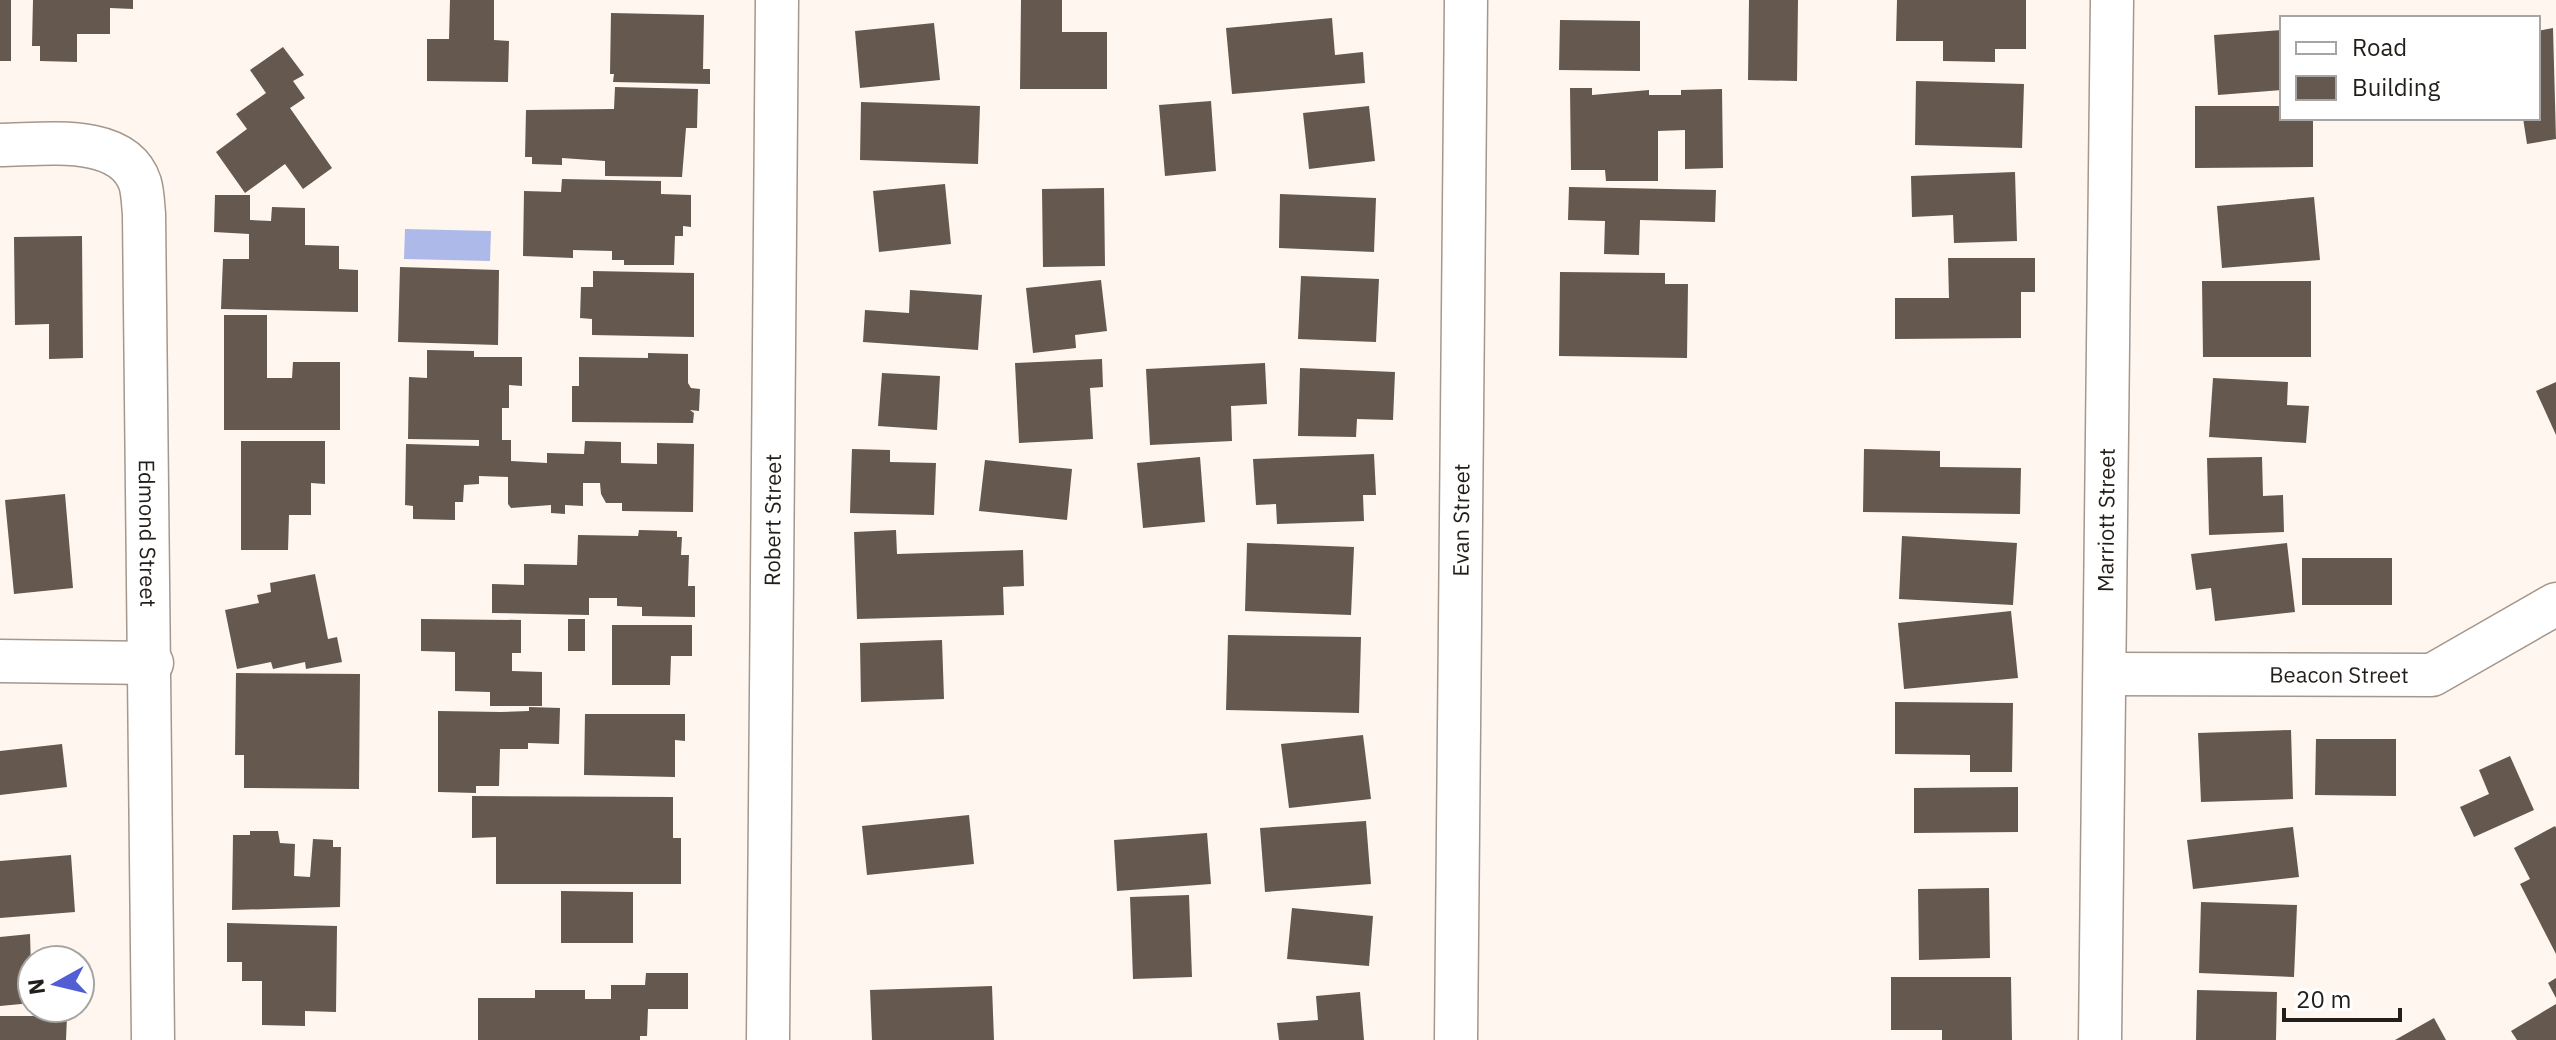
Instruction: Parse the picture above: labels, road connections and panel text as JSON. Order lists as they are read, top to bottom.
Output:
{
  "streets": {
    "street": [
      "Robert Street",
      "Evan Street",
      "Marriott Street",
      "Edmond Street",
      "Beacon Street"
    ]
  },
  "crossings": [
    ["Marriott Street", "Beacon Street"]
  ],
  "legend": ["Road", "Building"],
  "scale_bar": "20 m",
  "north": "left"
}
